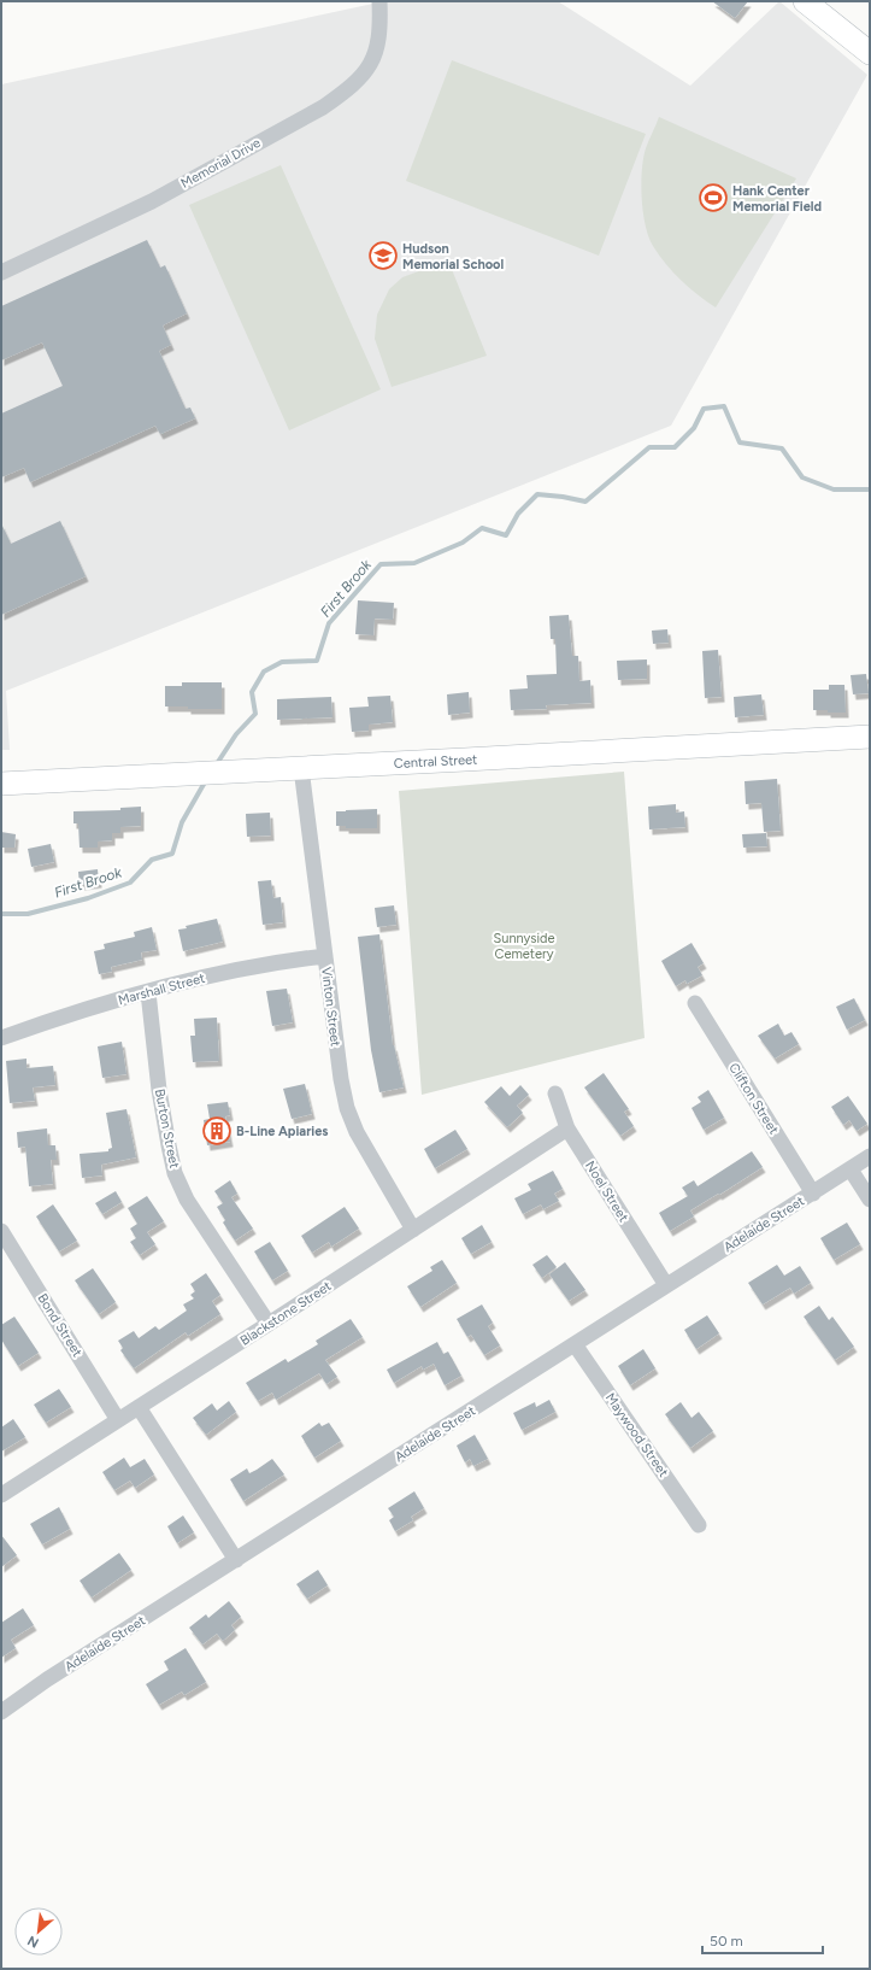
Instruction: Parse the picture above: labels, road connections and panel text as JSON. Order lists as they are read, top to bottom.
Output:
{
  "streets": {
    "street": [
      "Memorial Drive",
      "Central Street",
      "Marshall Street",
      "Vinton Street",
      "Clifton Street",
      "Burton Street",
      "Noel Street",
      "Adelaide Street",
      "Blackstone Street",
      "Bond Street",
      "Maywood Street"
    ]
  },
  "crossings": [
    ["Central Street", "Vinton Street"],
    ["Marshall Street", "Vinton Street"],
    ["Marshall Street", "Burton Street"],
    ["Vinton Street", "Blackstone Street"],
    ["Clifton Street", "Adelaide Street"],
    ["Burton Street", "Blackstone Street"],
    ["Noel Street", "Adelaide Street"],
    ["Noel Street", "Blackstone Street"],
    ["Adelaide Street", "Maywood Street"],
    ["Blackstone Street", "Bond Street"]
  ],
  "water": ["First Brook"],
  "parks": ["Sunnyside Cemetery"],
  "places": {
    "sports": ["Hank Center Memorial Field"],
    "school or university": ["Hudson Memorial School"],
    "building": ["B-Line Apiaries"]
  },
  "scale_bar": "50 m",
  "north": "bottom left"
}
